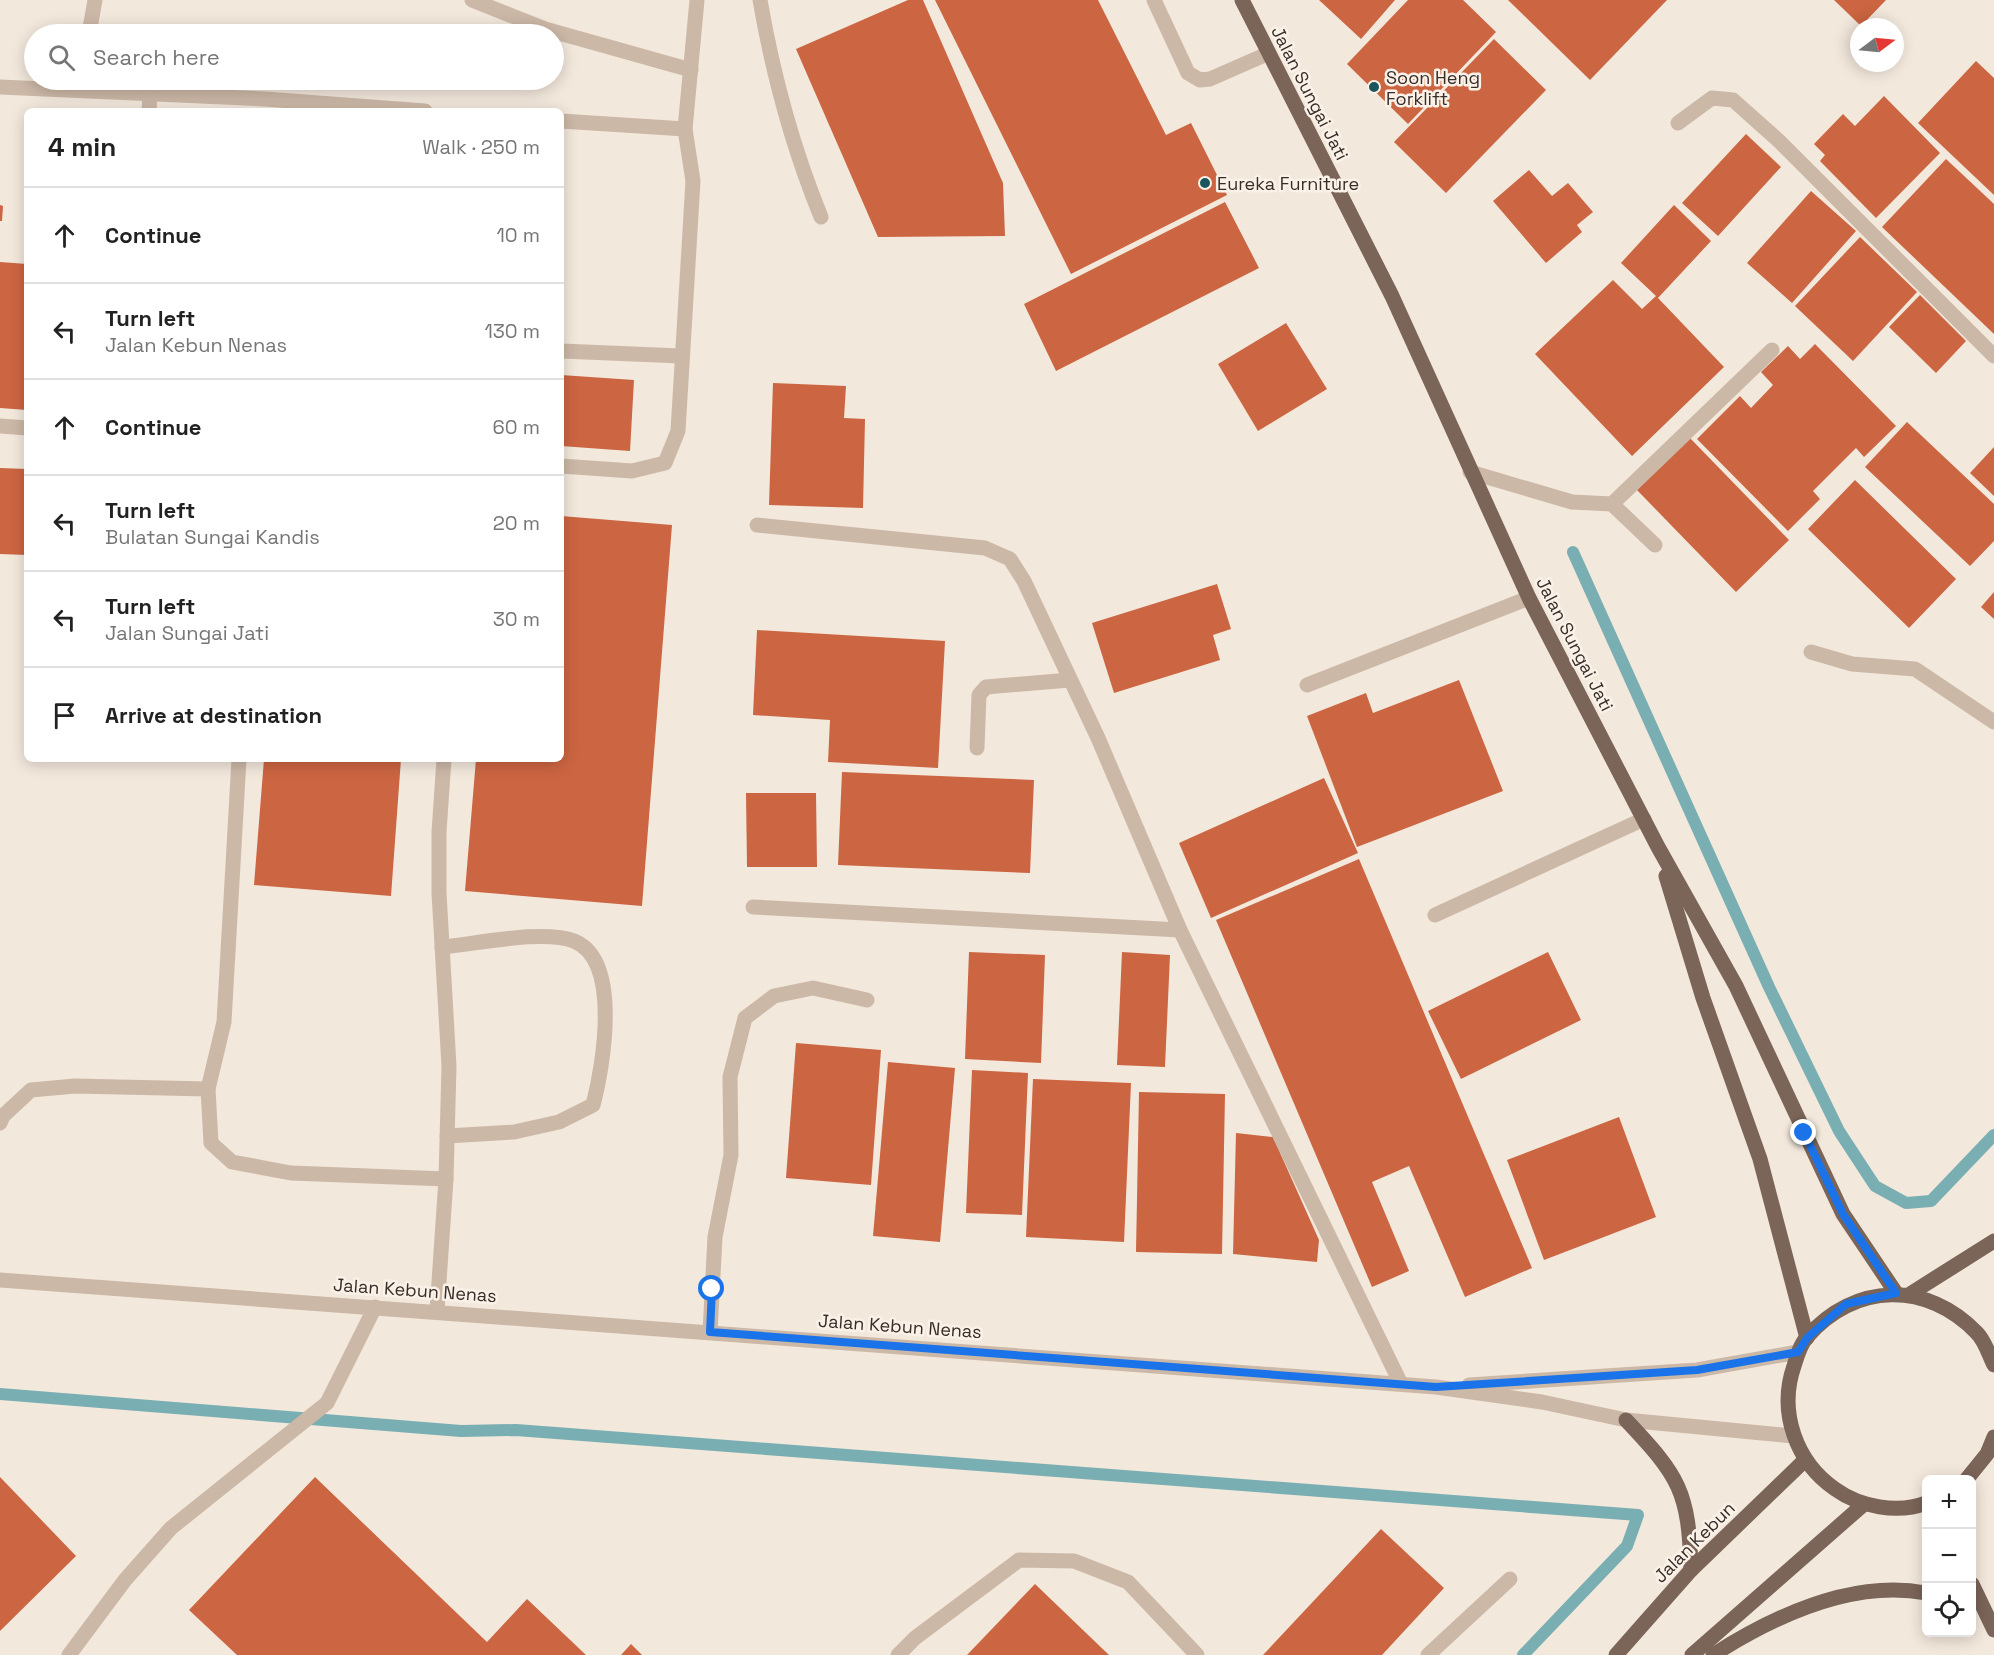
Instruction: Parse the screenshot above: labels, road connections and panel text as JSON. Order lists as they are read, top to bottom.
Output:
{
  "streets": {
    "main road": ["Jalan Sungai Jati", "Jalan Kebun"],
    "street": ["Jalan Kebun Nenas"]
  },
  "places": ["Soon Heng Forklift", "Eureka Furniture"],
  "north": "right",
  "page": {
    "search": "Search here",
    "heading": ["4 min", "Walk · 250 m"],
    "list": [
      ["Continue", "10 m"],
      ["Turn left", "Jalan Kebun Nenas", "130 m"],
      ["Continue", "60 m"],
      ["Turn left", "Bulatan Sungai Kandis", "20 m"],
      ["Turn left", "Jalan Sungai Jati", "30 m"],
      "Arrive at destination"
    ],
    "map_buttons": ["+", "−"]
  }
}
